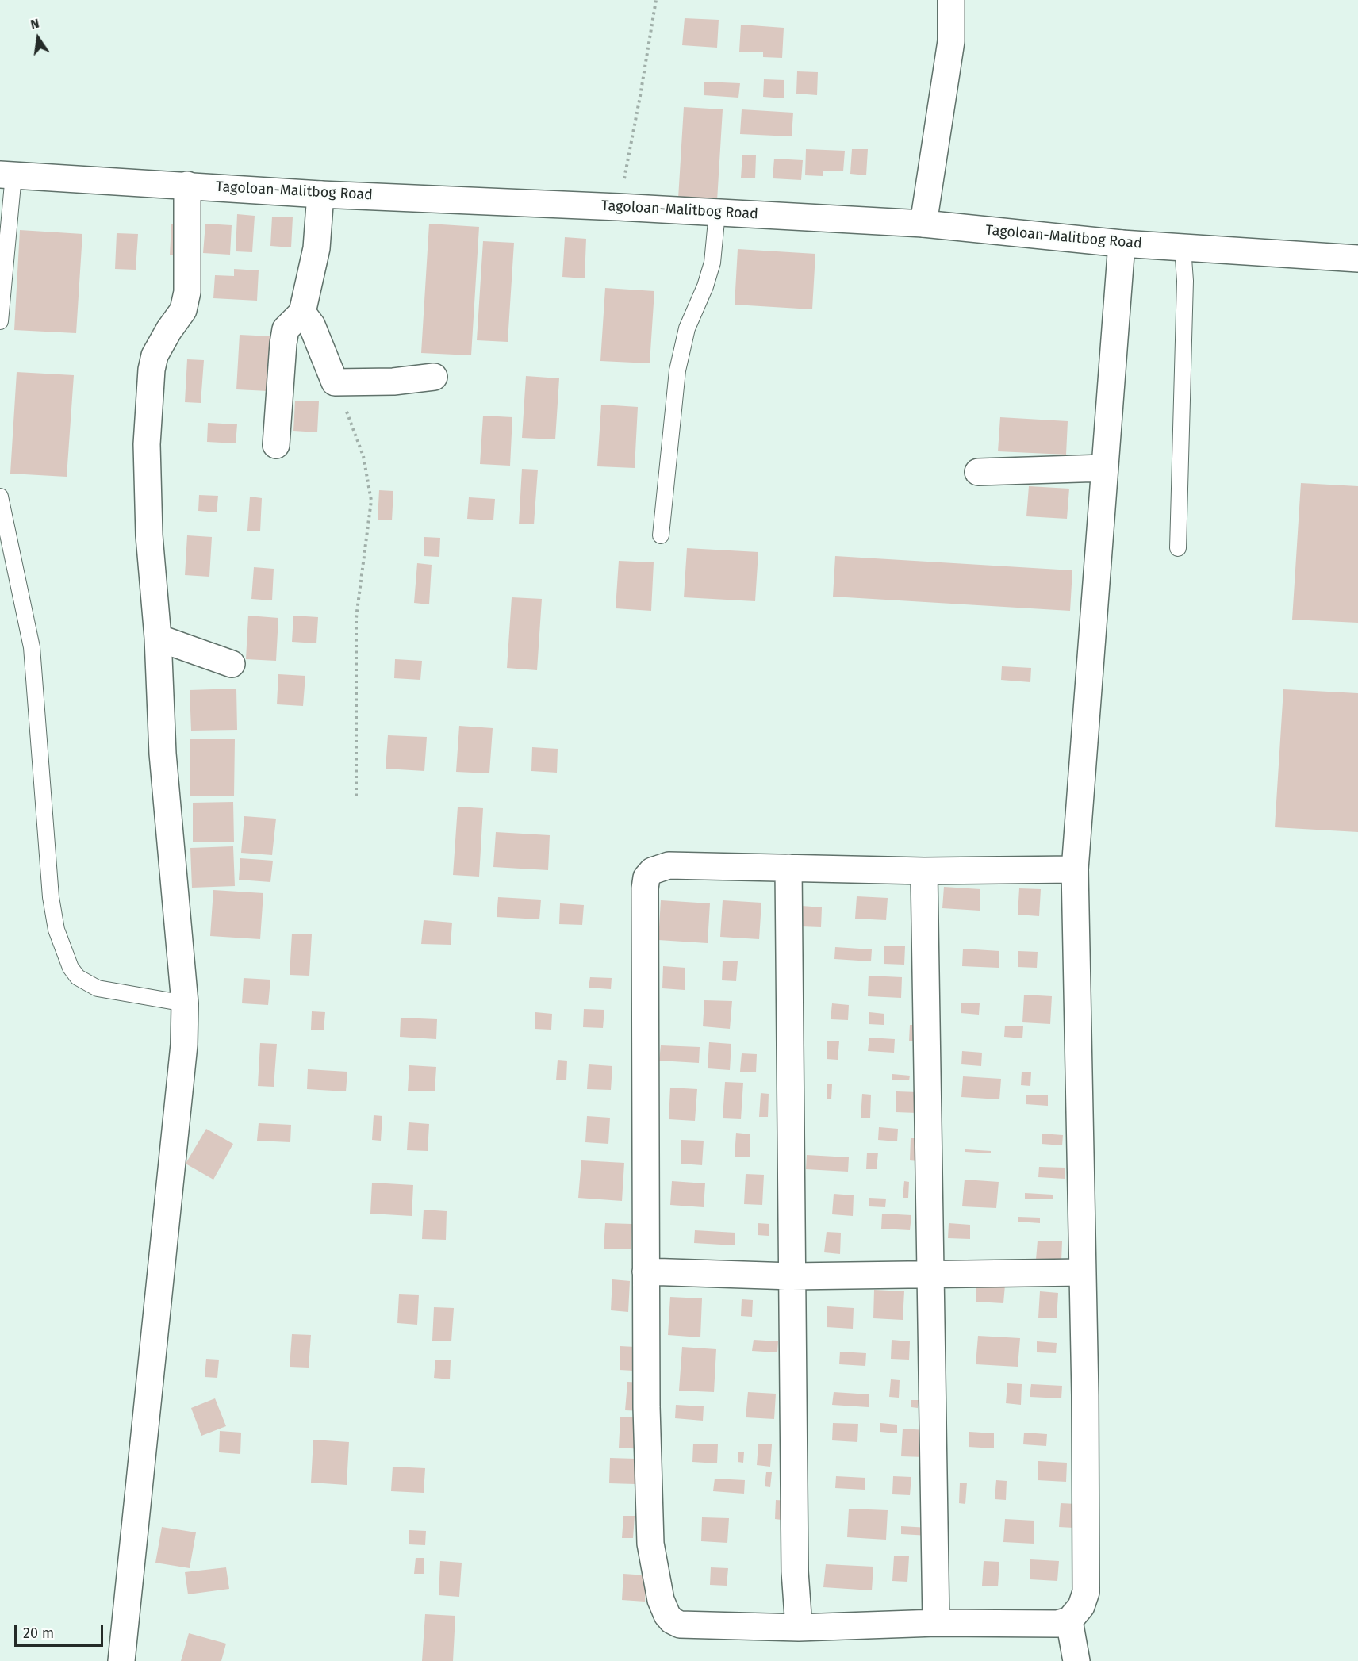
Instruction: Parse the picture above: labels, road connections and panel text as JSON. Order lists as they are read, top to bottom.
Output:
{
  "streets": {
    "street": ["Tagoloan-Malitbog Road"]
  },
  "scale_bar": "20 m",
  "north": "top"
}
